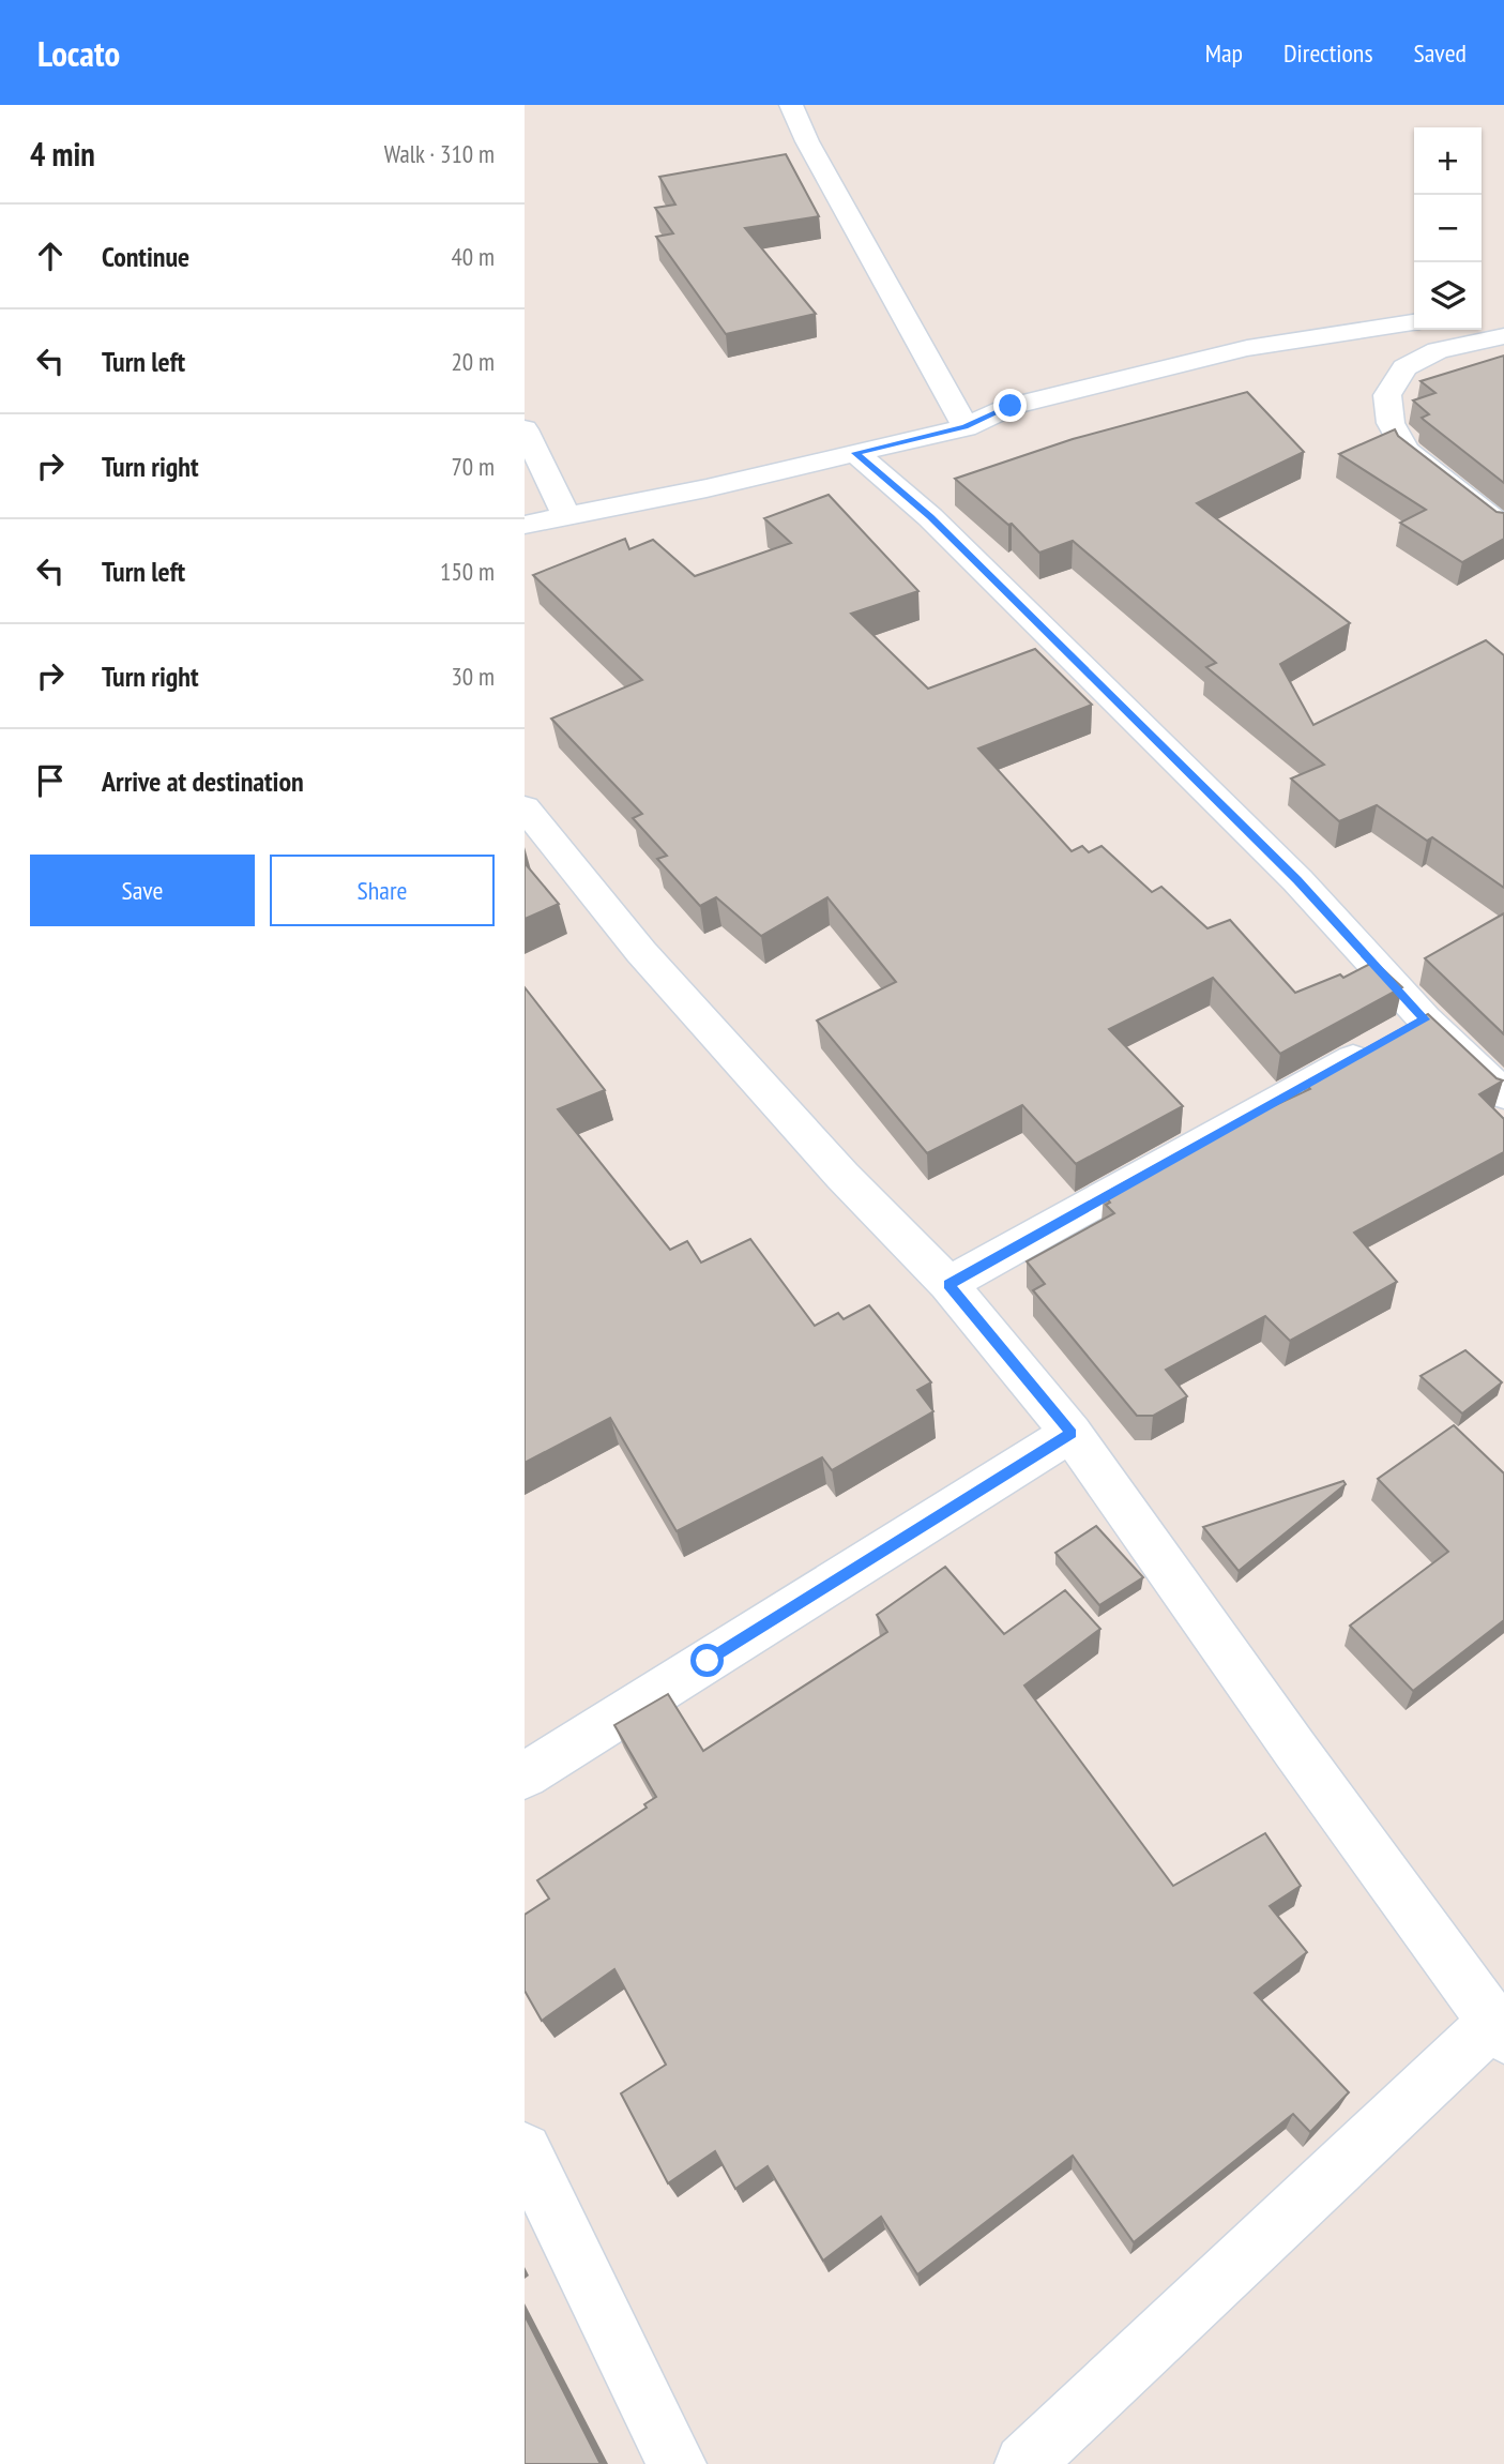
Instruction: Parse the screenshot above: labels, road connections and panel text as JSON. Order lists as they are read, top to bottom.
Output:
{
  "page": {
    "header": "Locato",
    "nav": ["Map", "Directions", "Saved"],
    "heading": ["4 min", "Walk · 310 m"],
    "map_buttons": ["+", "−"],
    "list": [
      ["Continue", "40 m"],
      ["Turn left", "20 m"],
      ["Turn right", "70 m"],
      ["Turn left", "150 m"],
      ["Turn right", "30 m"],
      "Arrive at destination"
    ],
    "buttons": ["Save", "Share"]
  }
}
